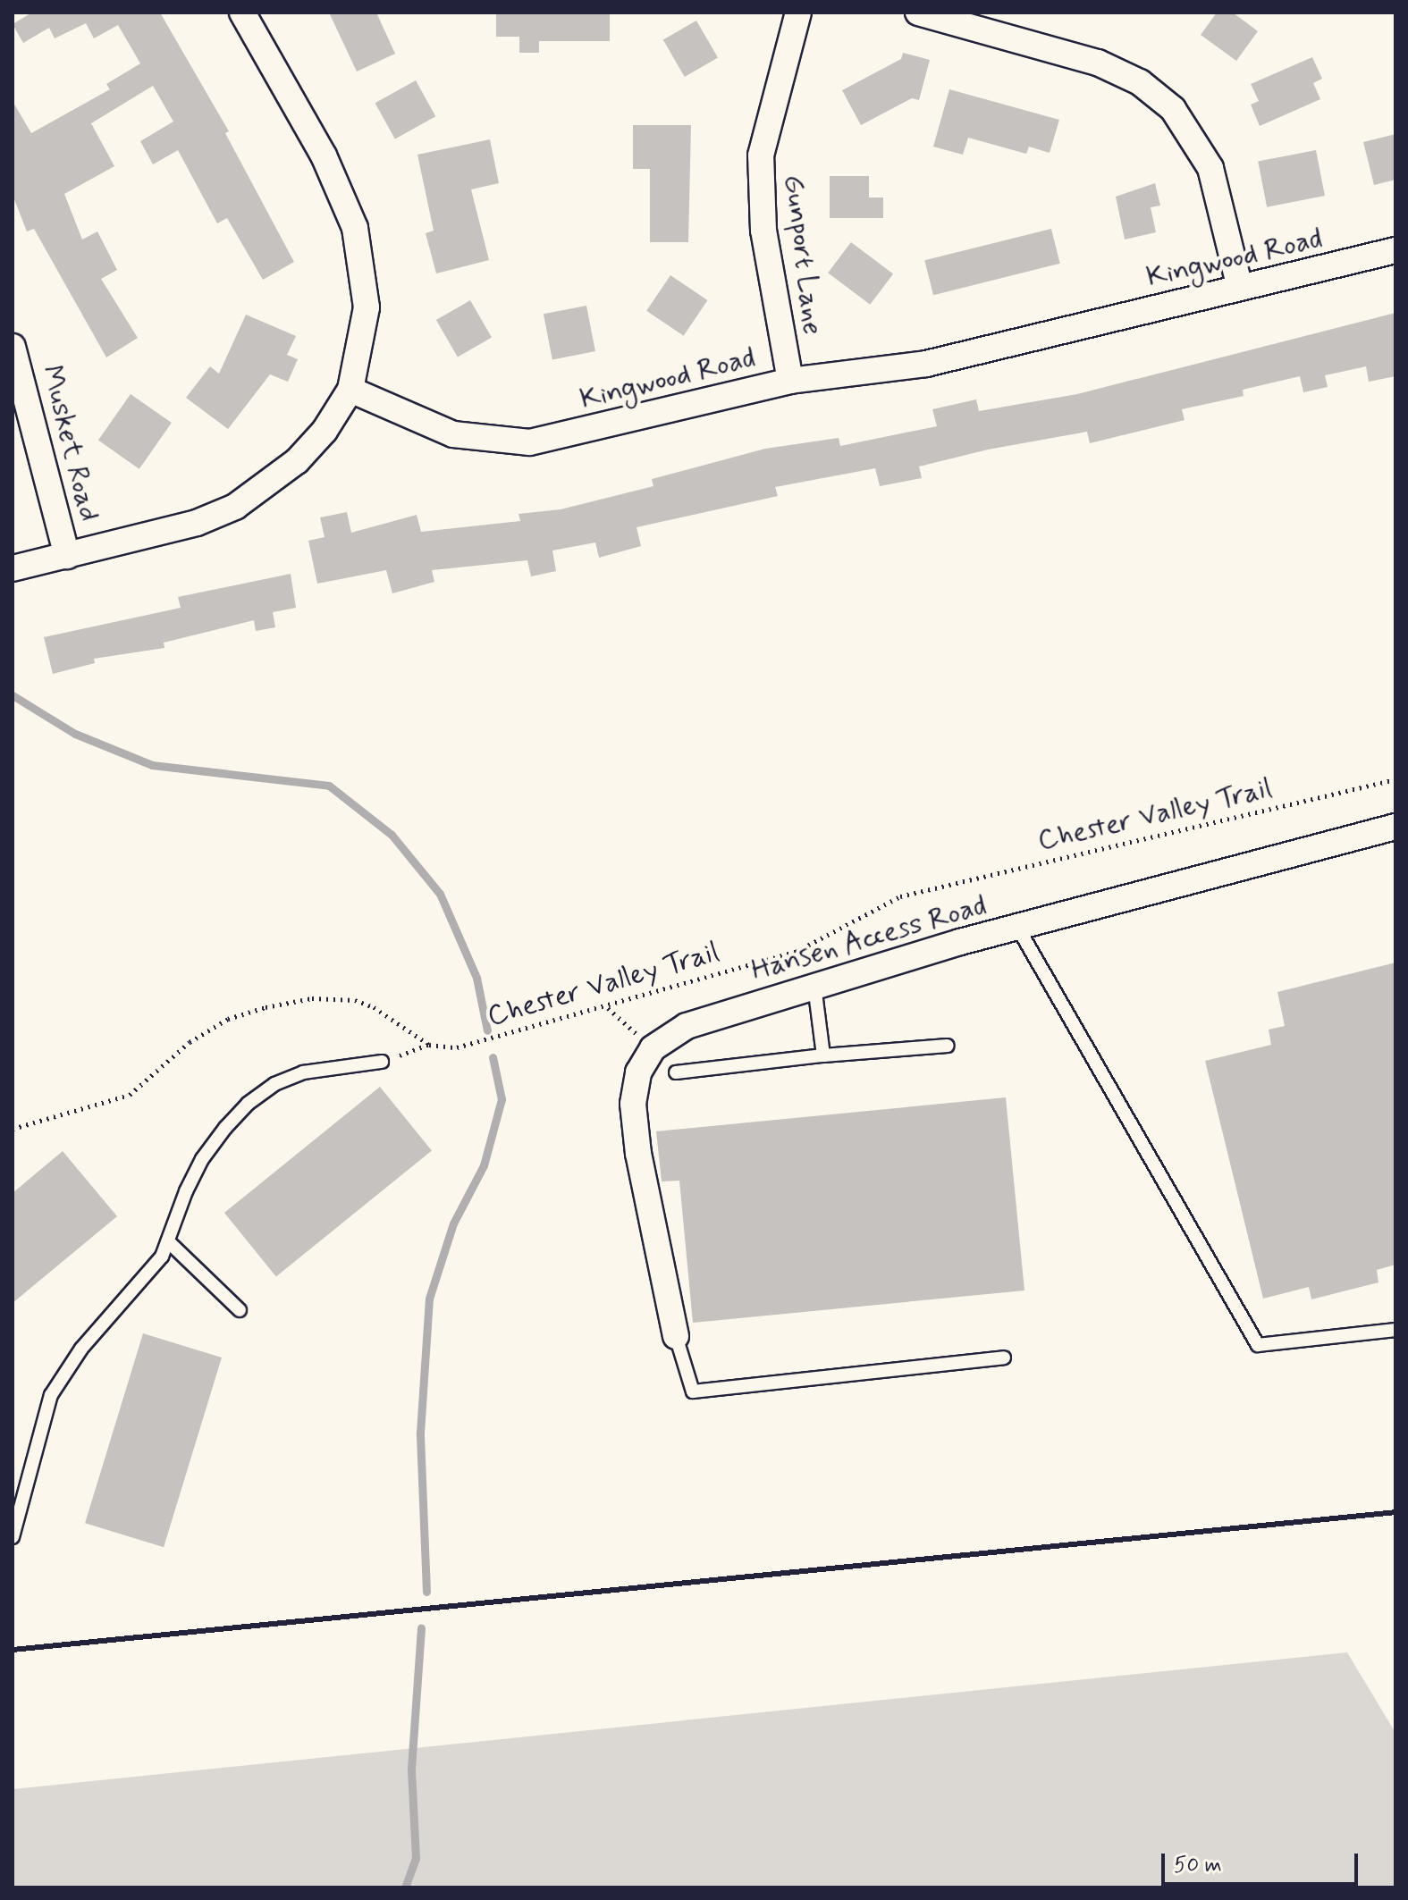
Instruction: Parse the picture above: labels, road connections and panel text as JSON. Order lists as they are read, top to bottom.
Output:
{
  "streets": {
    "street": [
      "Gunport Lane",
      "Kingwood Road",
      "Musket Road",
      "Hansen Access Road"
    ],
    "path": ["Chester Valley Trail"]
  },
  "crossings": [
    ["Gunport Lane", "Kingwood Road"]
  ],
  "scale_bar": "50 m"
}
